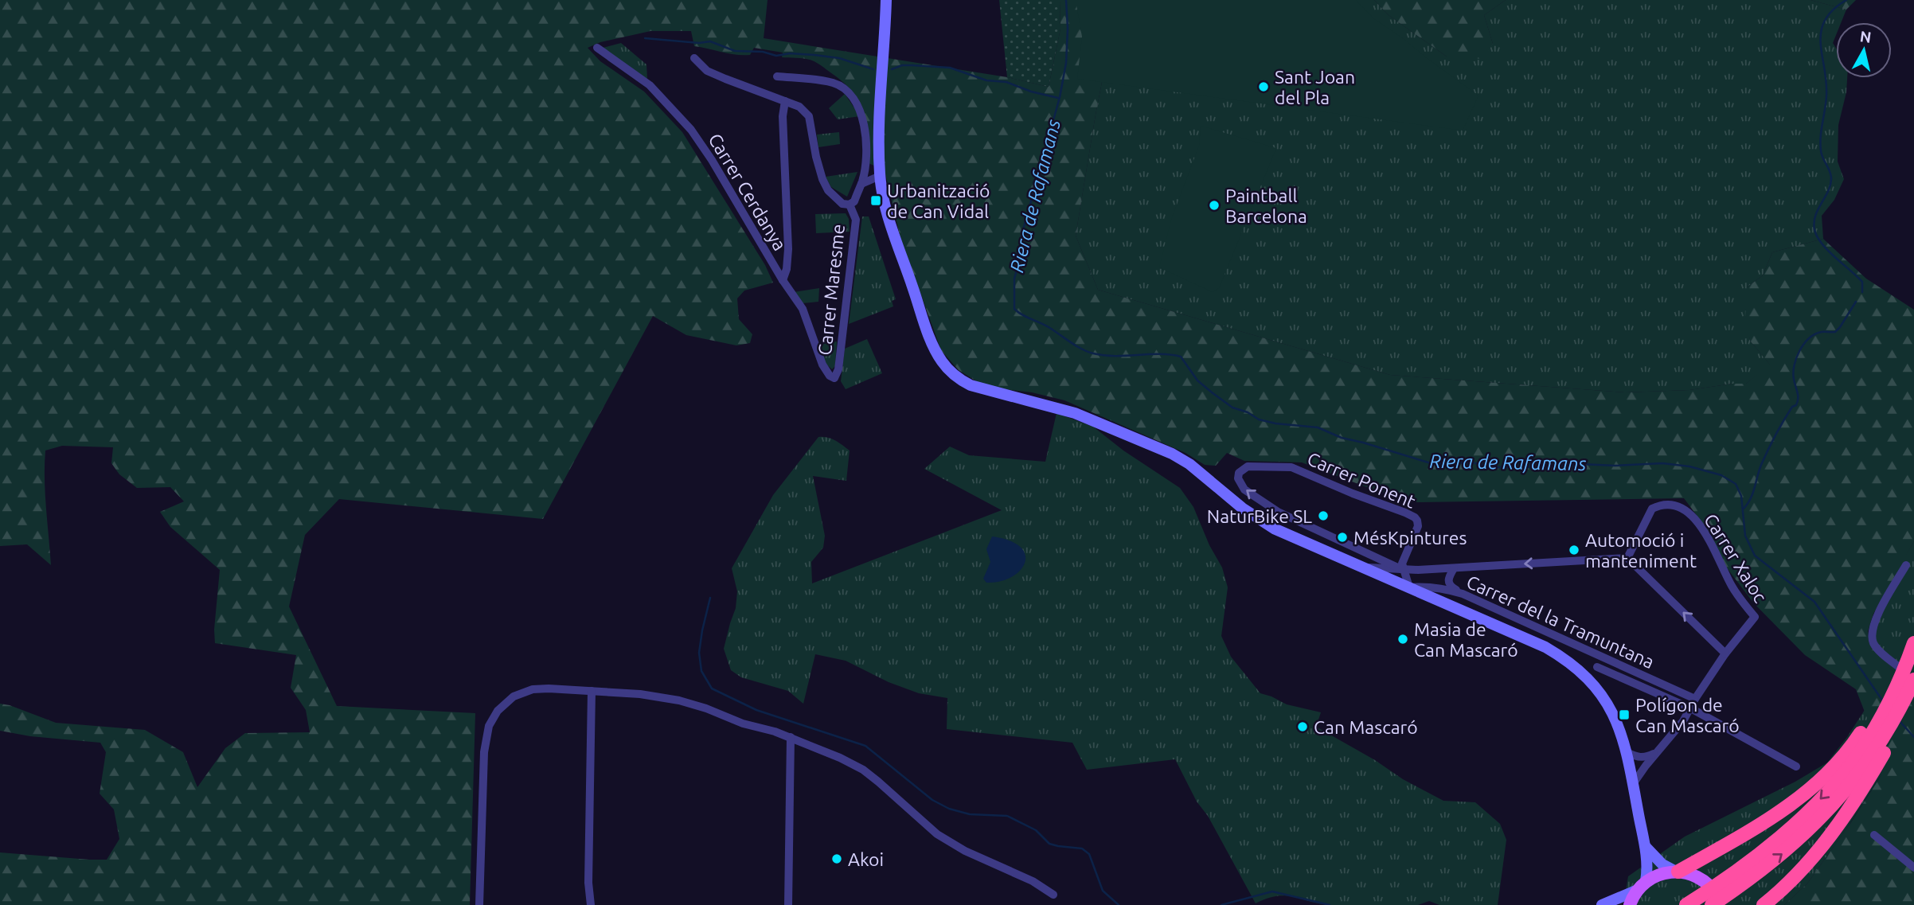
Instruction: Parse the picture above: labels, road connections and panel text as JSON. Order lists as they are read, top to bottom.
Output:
{
  "streets": {
    "street": [
      "Carrer Cerdanya",
      "Carrer Maresme",
      "Carrer Ponent",
      "Carrer Xaloc",
      "Carrer del la Tramuntana"
    ]
  },
  "crossings": [
    ["Carrer Cerdanya", "Carrer Maresme"],
    ["Carrer Ponent", "Carrer Xaloc"],
    ["Carrer Xaloc", "Carrer del la Tramuntana"]
  ],
  "water": ["Riera de Rafamans"],
  "places": {
    "other": [
      "Sant Joan del Pla",
      "Paintball Barcelona",
      "NaturBike SL",
      "MésKpintures",
      "Automoció i manteniment",
      "Masia de Can Mascaró",
      "Can Mascaró",
      "Akoi"
    ],
    "transit": ["Urbanització de Can Vidal", "Polígon de Can Mascaró"]
  },
  "north": "top"
}
